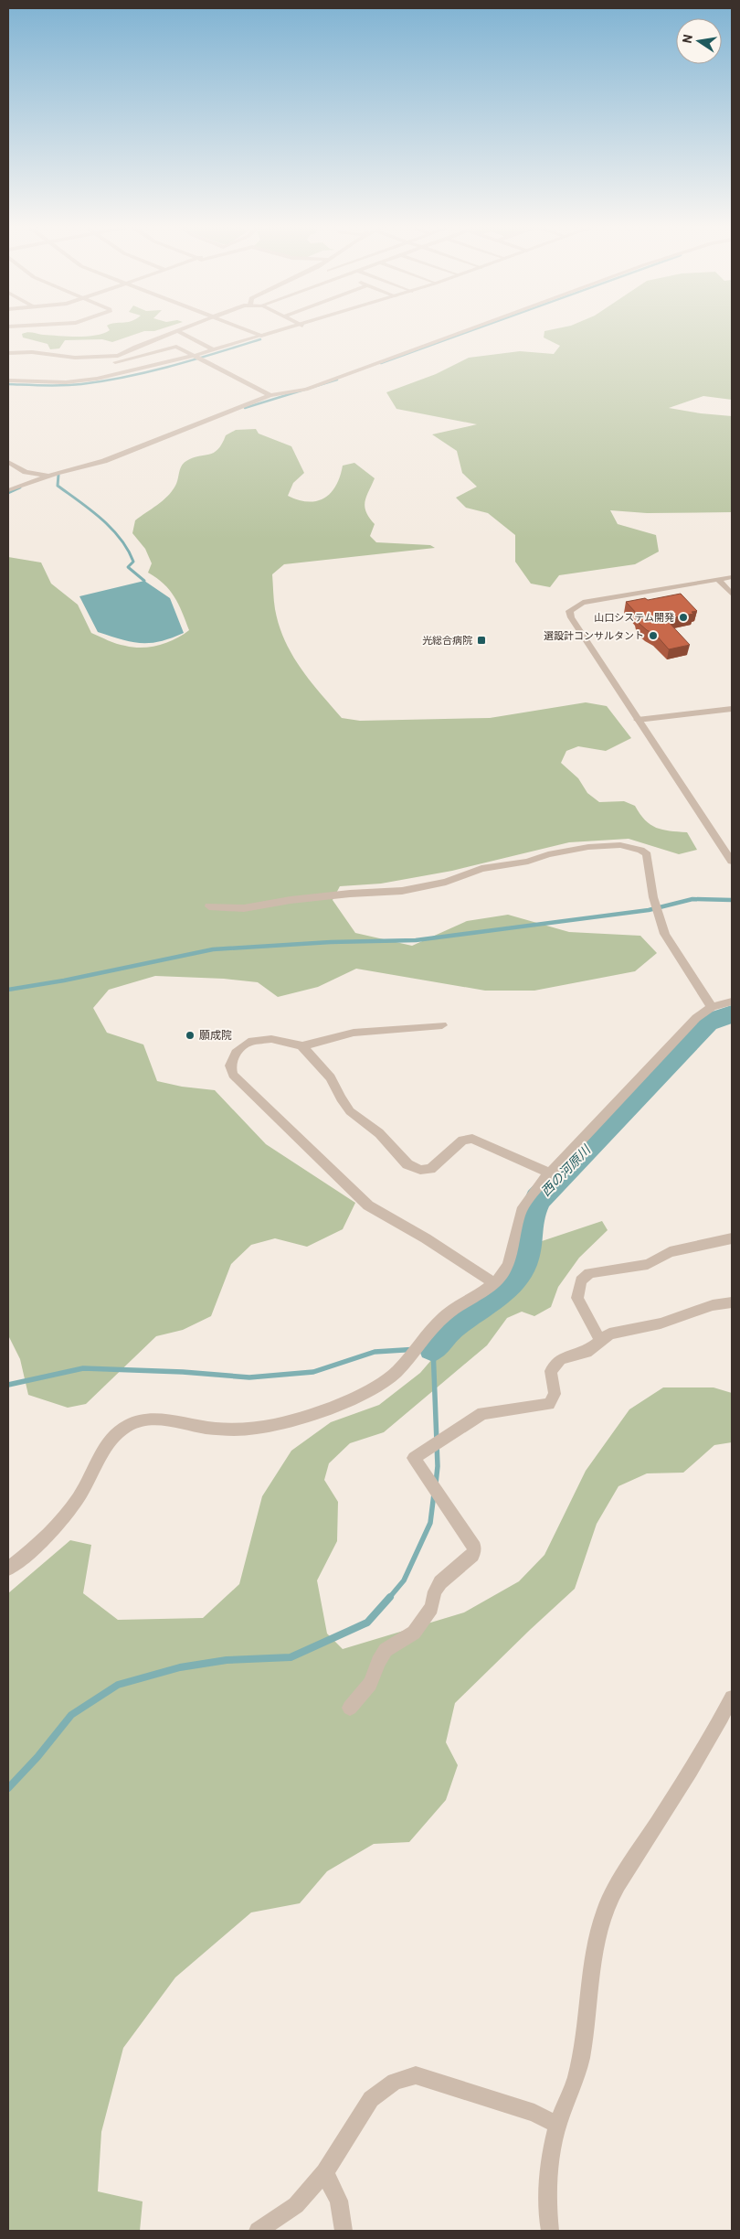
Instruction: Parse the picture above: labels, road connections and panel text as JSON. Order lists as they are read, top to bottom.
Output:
{
  "water": ["西の河原川"],
  "places": {
    "other": ["山口システム開発", "選設計コンサルタント", "願成院"],
    "transit": ["光総合病院"]
  },
  "north": "left"
}
